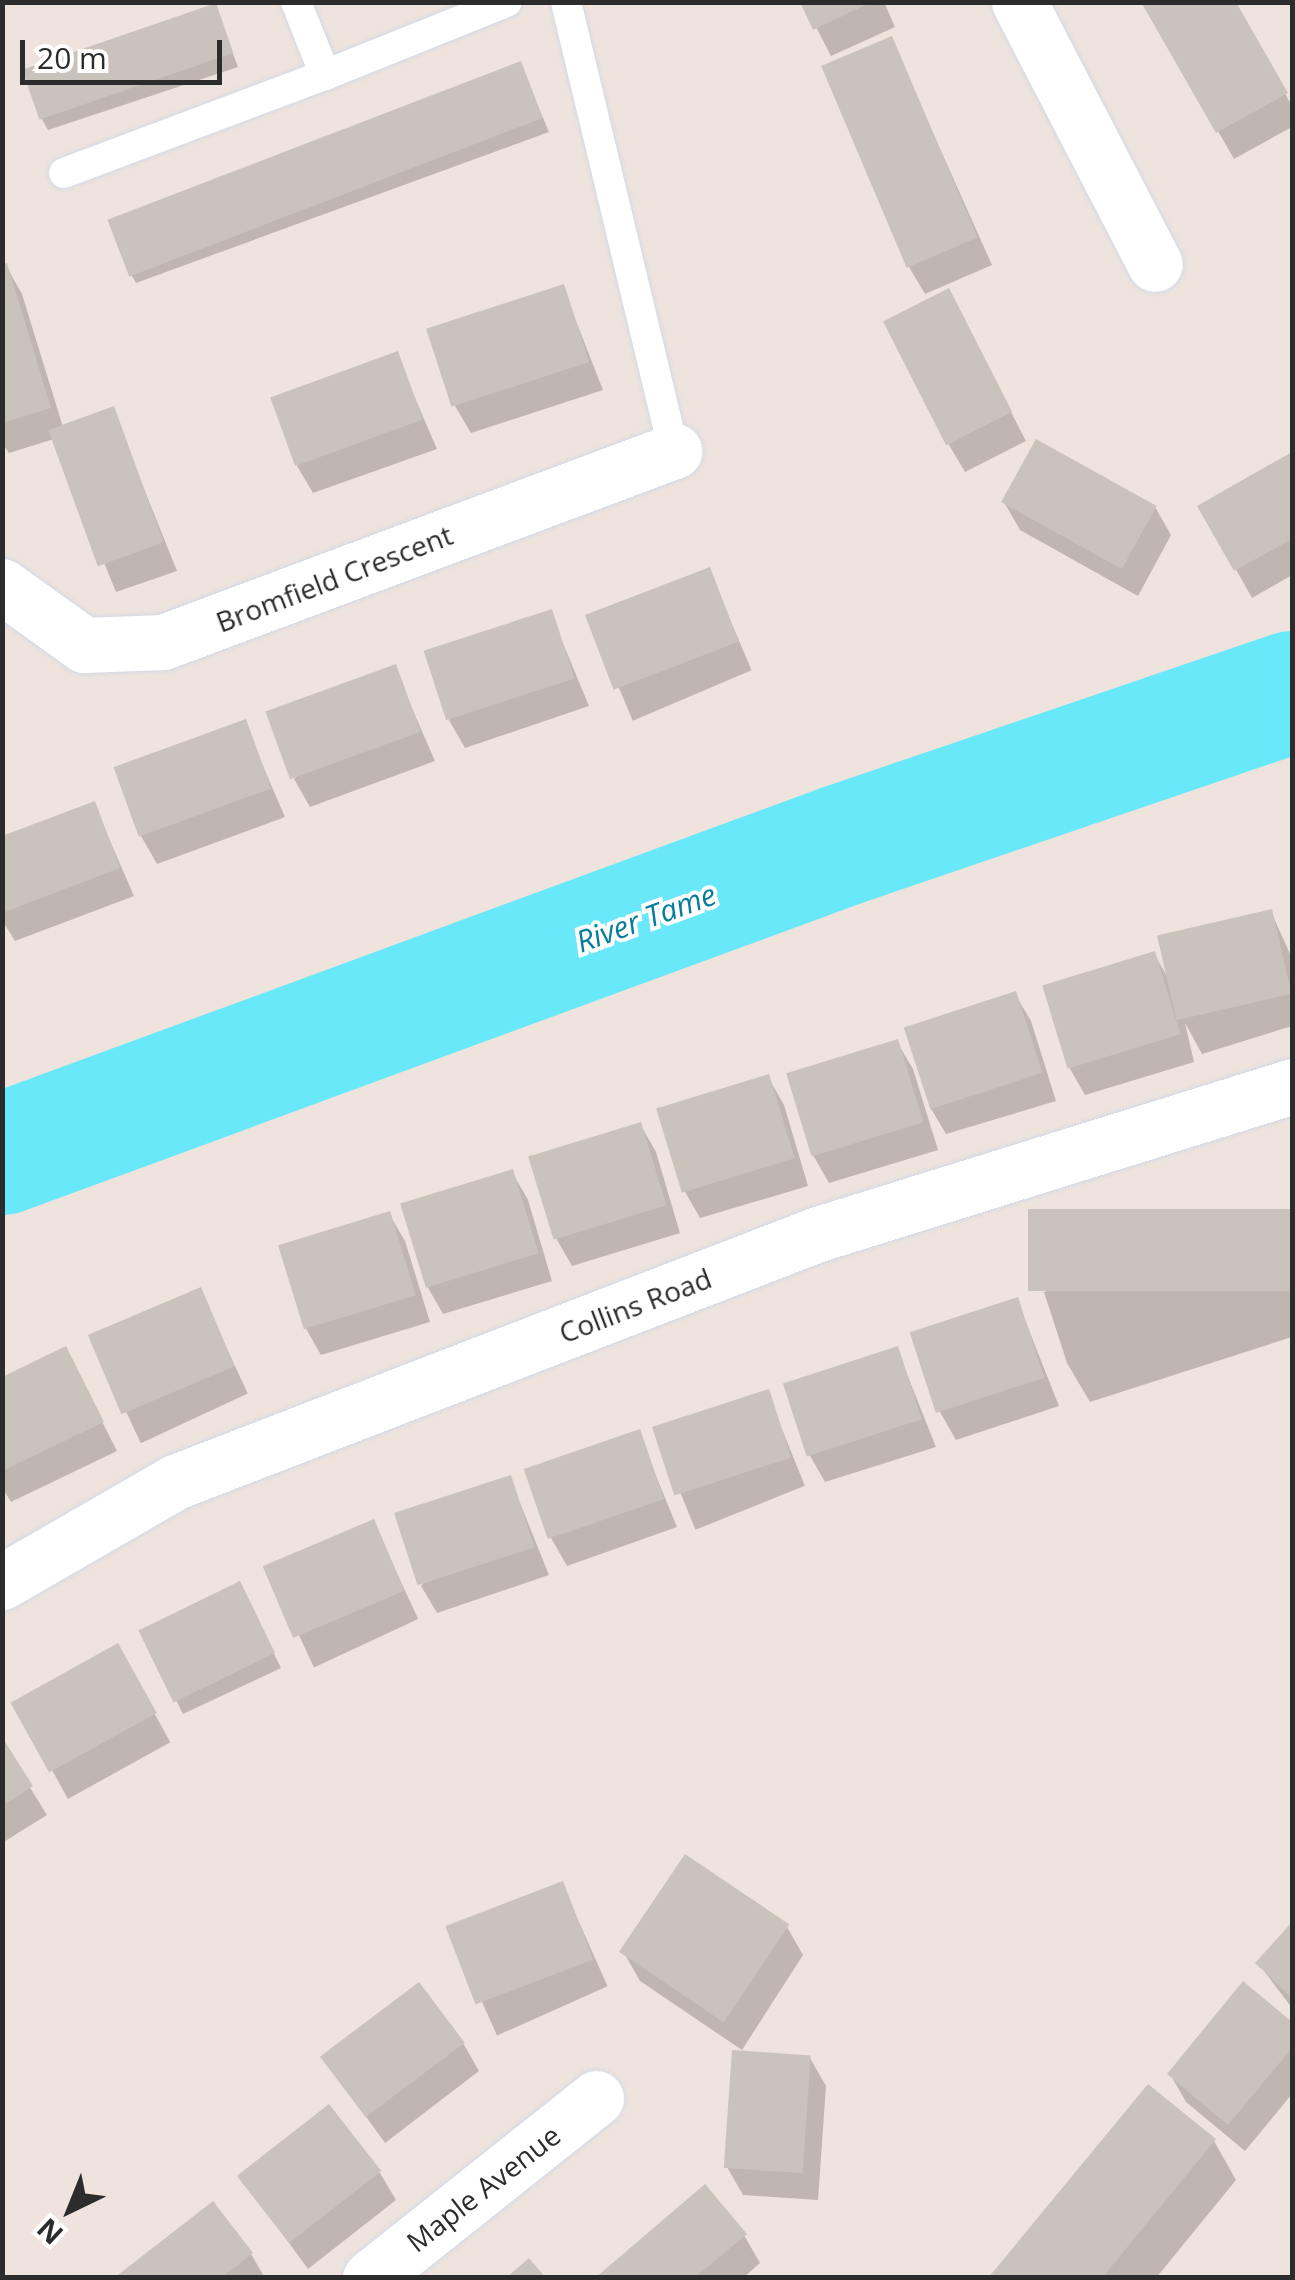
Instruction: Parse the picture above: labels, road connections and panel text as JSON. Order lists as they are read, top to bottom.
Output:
{
  "streets": {
    "street": ["Bromfield Crescent", "Collins Road", "Maple Avenue"]
  },
  "water": ["River Tame"],
  "scale_bar": "20 m",
  "north": "bottom left"
}
